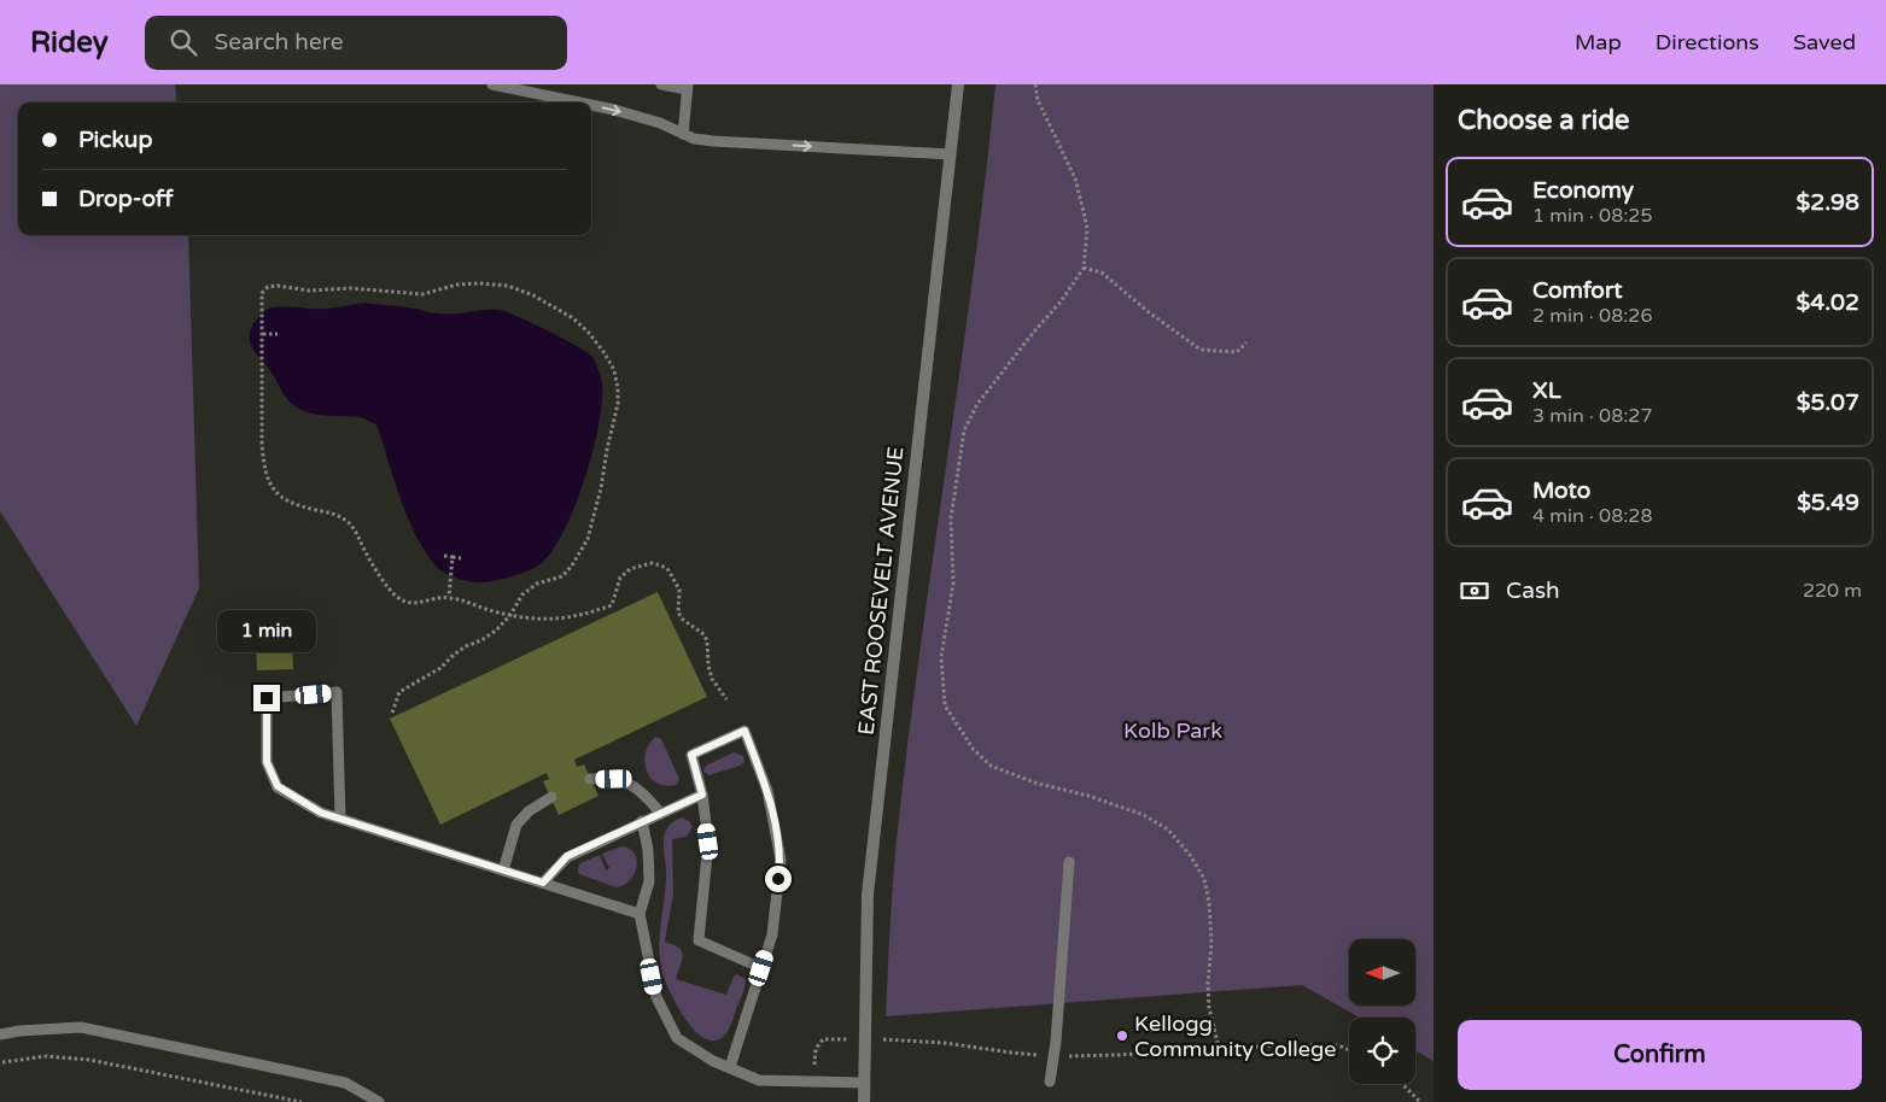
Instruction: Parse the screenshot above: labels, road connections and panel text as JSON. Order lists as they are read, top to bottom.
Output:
{
  "streets": {
    "street": ["EAST ROOSEVELT AVENUE"]
  },
  "parks": ["Kolb Park"],
  "places": ["Kellogg Community College"],
  "north": "left",
  "page": {
    "header": "Ridey",
    "search": "Search here",
    "nav": ["Map", "Directions", "Saved"],
    "heading": "Choose a ride",
    "banner": ["Pickup", "Drop-off"],
    "list": [
      {
        "name": "Economy",
        "note": "1 min · 08:25",
        "value": "$2.98"
      },
      {
        "name": "Comfort",
        "note": "2 min · 08:26",
        "value": "$4.02"
      },
      {
        "name": "XL",
        "note": "3 min · 08:27",
        "value": "$5.07"
      },
      {
        "name": "Moto",
        "note": "4 min · 08:28",
        "value": "$5.49"
      }
    ],
    "pay": ["Cash", "220 m"],
    "bubble": "1 min",
    "buttons": "Confirm"
  }
}
